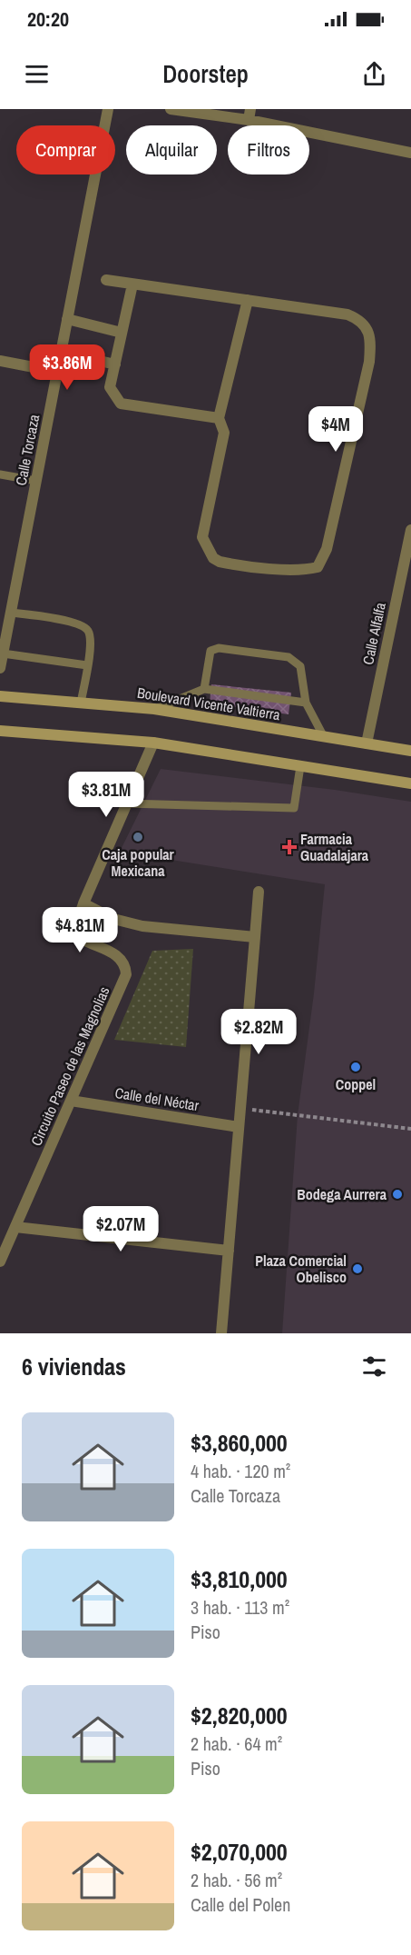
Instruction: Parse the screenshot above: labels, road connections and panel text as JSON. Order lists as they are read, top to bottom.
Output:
{
  "streets": {
    "main road": ["Boulevard Vicente Valtierra"],
    "street": [
      "Calle Torcaza",
      "Calle Alfalfa",
      "Circuito Paseo de las Magnolias",
      "Calle del Néctar"
    ]
  },
  "crossings": [
    ["Calle Alfalfa", "Boulevard Vicente Valtierra"],
    ["Circuito Paseo de las Magnolias", "Calle del Néctar"]
  ],
  "places": {
    "other": [
      "Caja popular Mexicana",
      "Coppel",
      "Bodega Aurrera",
      "Plaza Comercial Obelisco"
    ],
    "health": ["Farmacia Guadalajara"]
  },
  "page": {
    "status": "20:20",
    "header": "Doorstep",
    "chip": ["Comprar", "Alquilar", "Filtros"],
    "price": [
      "$3.86M",
      "$4M",
      "$3.81M",
      "$4.81M",
      "$2.82M",
      "$2.07M"
    ],
    "heading": "6 viviendas",
    "list": [
      {
        "name": "$3,860,000",
        "note": "4 hab. · 120 m² · Calle Torcaza"
      },
      {
        "name": "$3,810,000",
        "note": "3 hab. · 113 m² · Piso"
      },
      {
        "name": "$2,820,000",
        "note": "2 hab. · 64 m² · Piso"
      },
      {
        "name": "$2,070,000",
        "note": "2 hab. · 56 m² · Calle del Polen"
      }
    ]
  }
}
